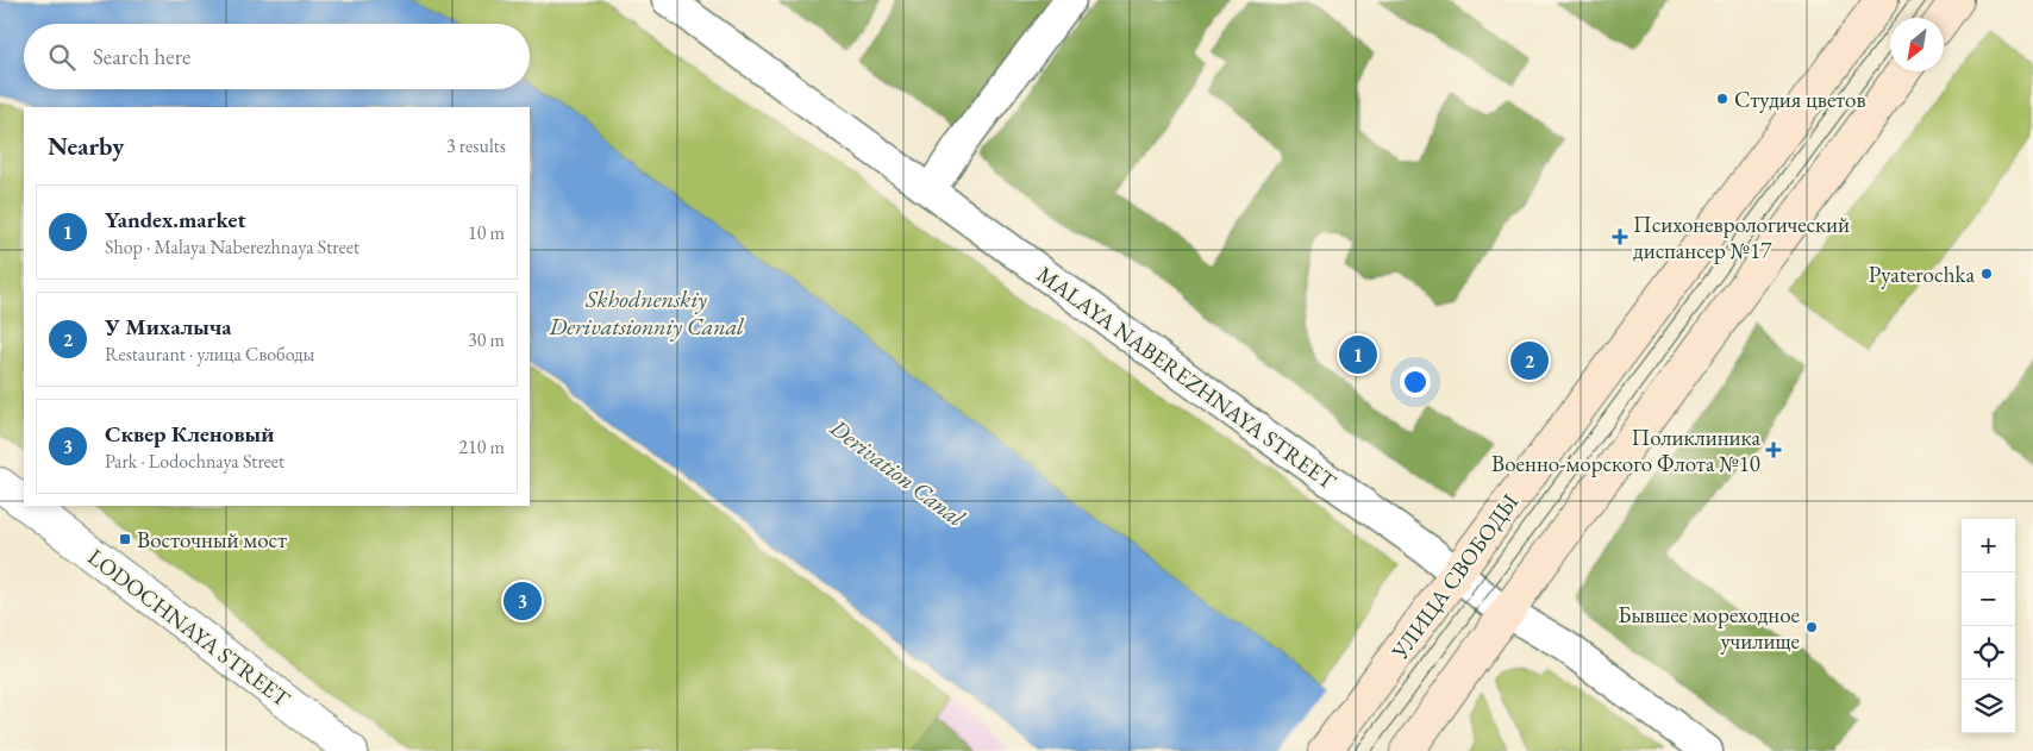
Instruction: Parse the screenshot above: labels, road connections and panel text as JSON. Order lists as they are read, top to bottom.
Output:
{
  "streets": {
    "main road": ["УЛИЦА СВОБОДЫ"],
    "street": ["MALAYA NABEREZHNAYA STREET", "LODOCHNAYA STREET"]
  },
  "crossings": [
    ["MALAYA NABEREZHNAYA STREET", "УЛИЦА СВОБОДЫ"]
  ],
  "water": ["Skhodnenskiy Derivatsionniy Canal", "Derivation Canal"],
  "places": {
    "other": ["Студия цветов", "Pyaterochka", "Бывшее мореходное училище"],
    "health": ["Психоневрологический диспансер №17", "Поликлиника Военно-морского Флота №10"],
    "transit": ["Восточный мост"]
  },
  "north": "bottom left",
  "page": {
    "search": "Search here",
    "heading": ["Nearby", "3 results"],
    "list": [
      {
        "mark": "1",
        "name": "Yandex.market",
        "note": "Shop · Malaya Naberezhnaya Street",
        "value": "10 m"
      },
      {
        "mark": "2",
        "name": "У Михалыча",
        "note": "Restaurant · улица Свободы",
        "value": "30 m"
      },
      {
        "mark": "3",
        "name": "Сквер Кленовый",
        "note": "Park · Lodochnaya Street",
        "value": "210 m"
      }
    ],
    "pins": ["1", "2", "3"],
    "map_buttons": ["+", "−"]
  }
}
